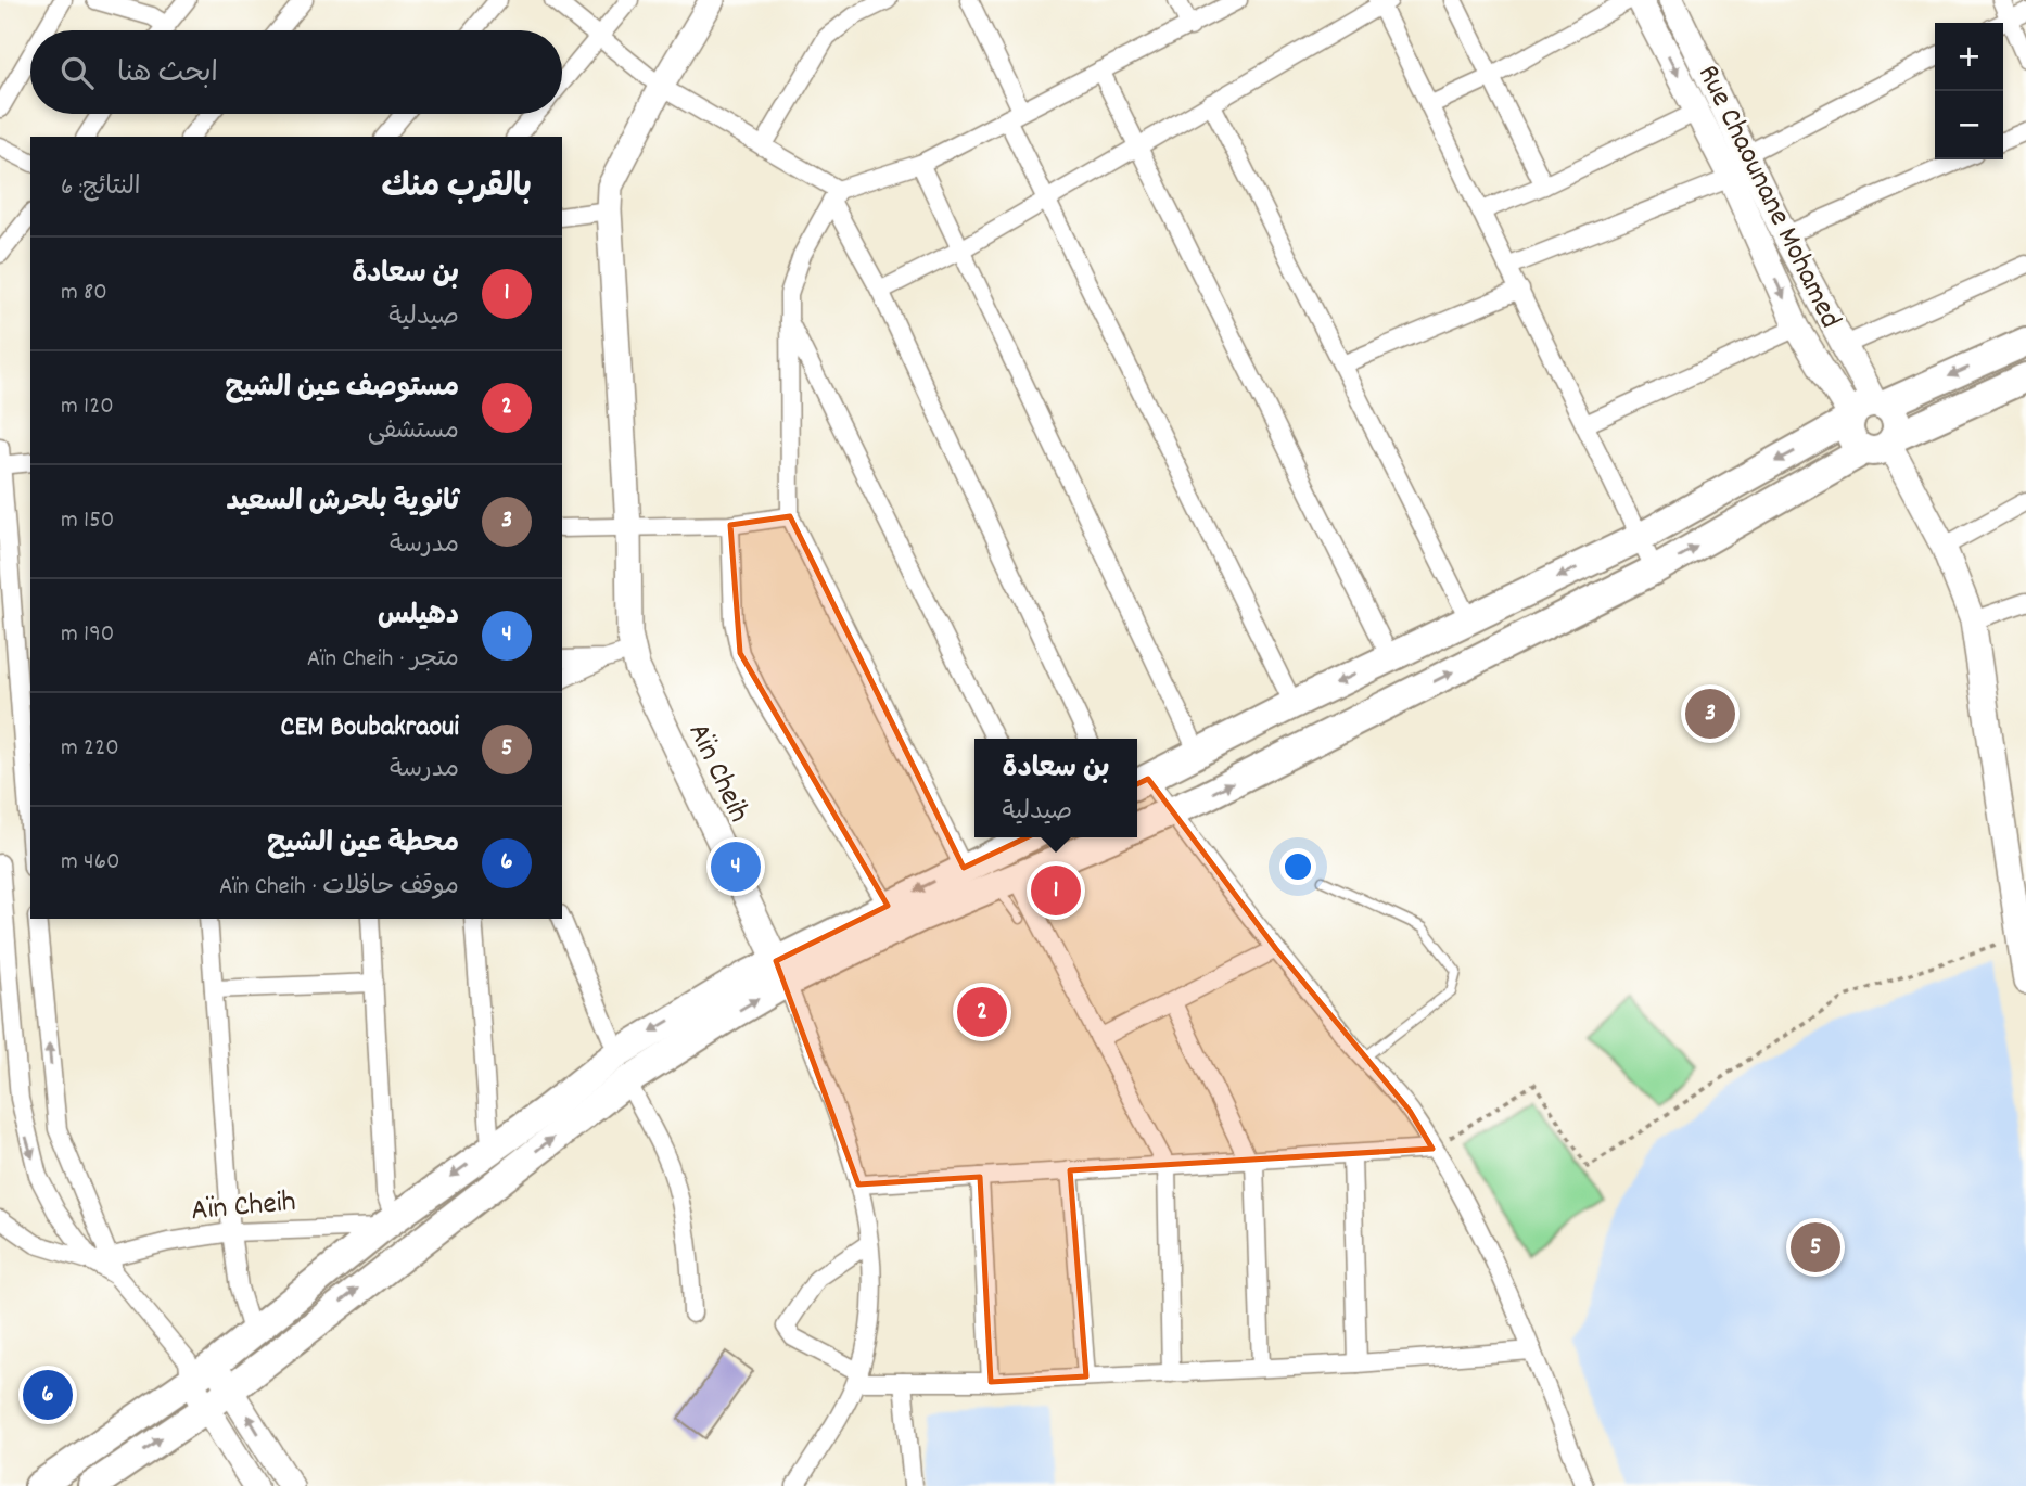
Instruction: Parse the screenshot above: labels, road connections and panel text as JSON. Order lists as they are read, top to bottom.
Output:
{
  "streets": {
    "street": ["Rue Chaounane Mohamed", "Aïn Cheih"]
  },
  "page": {
    "map_buttons": ["+", "−"],
    "search": "ابحث هنا",
    "heading": ["بالقرب منك", "النتائج: 6"],
    "list": [
      {
        "mark": "1",
        "name": "بن سعادة",
        "note": "صيدلية",
        "value": "80 m"
      },
      {
        "mark": "2",
        "name": "مستوصف عين الشيح",
        "note": "مستشفى",
        "value": "120 m"
      },
      {
        "mark": "3",
        "name": "ثانوية بلحرش السعيد",
        "note": "مدرسة",
        "value": "150 m"
      },
      {
        "mark": "4",
        "name": "دهيلس",
        "note": "متجر · Aïn Cheih",
        "value": "190 m"
      },
      {
        "mark": "5",
        "name": "CEM Boubakraoui",
        "note": "مدرسة",
        "value": "220 m"
      },
      {
        "mark": "6",
        "name": "محطة عين الشيح",
        "note": "موقف حافلات · Aïn Cheih",
        "value": "460 m"
      }
    ],
    "pins": [
      "3",
      "4",
      "1",
      "2",
      "5",
      "6"
    ],
    "popup": ["بن سعادة", "صيدلية"]
  }
}
